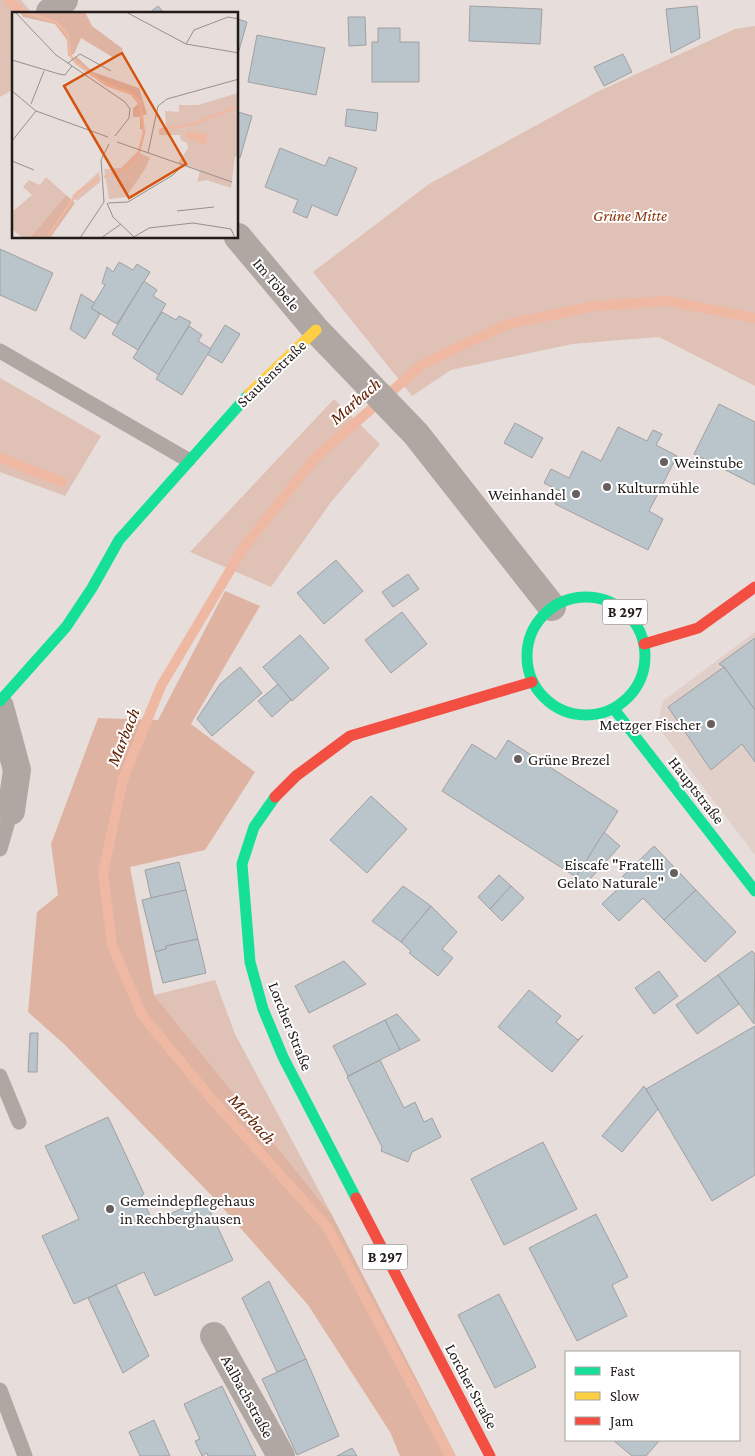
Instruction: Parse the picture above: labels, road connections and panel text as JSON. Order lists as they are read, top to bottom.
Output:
{
  "streets": {
    "main road": [
      "Staufenstraße",
      "B 297",
      "Hauptstraße",
      "Lorcher Straße"
    ],
    "street": ["Im Töbele", "Aalbachstraße"]
  },
  "crossings": [
    ["Im Töbele", "Staufenstraße"],
    ["Staufenstraße", "B 297"],
    ["Staufenstraße", "Hauptstraße"],
    ["Staufenstraße", "Lorcher Straße"],
    ["B 297", "Hauptstraße"],
    ["B 297", "Lorcher Straße"],
    ["Hauptstraße", "Lorcher Straße"]
  ],
  "water": ["Marbach"],
  "parks": ["Grüne Mitte"],
  "places": [
    "Weinstube",
    "Kulturmühle",
    "Weinhandel",
    "Metzger Fischer",
    "Grüne Brezel",
    "Eiscafe \"Fratelli Gelato Naturale\"",
    "Gemeindepflegehaus in Rechberghausen"
  ],
  "legend": ["Fast", "Slow", "Jam"]
}
